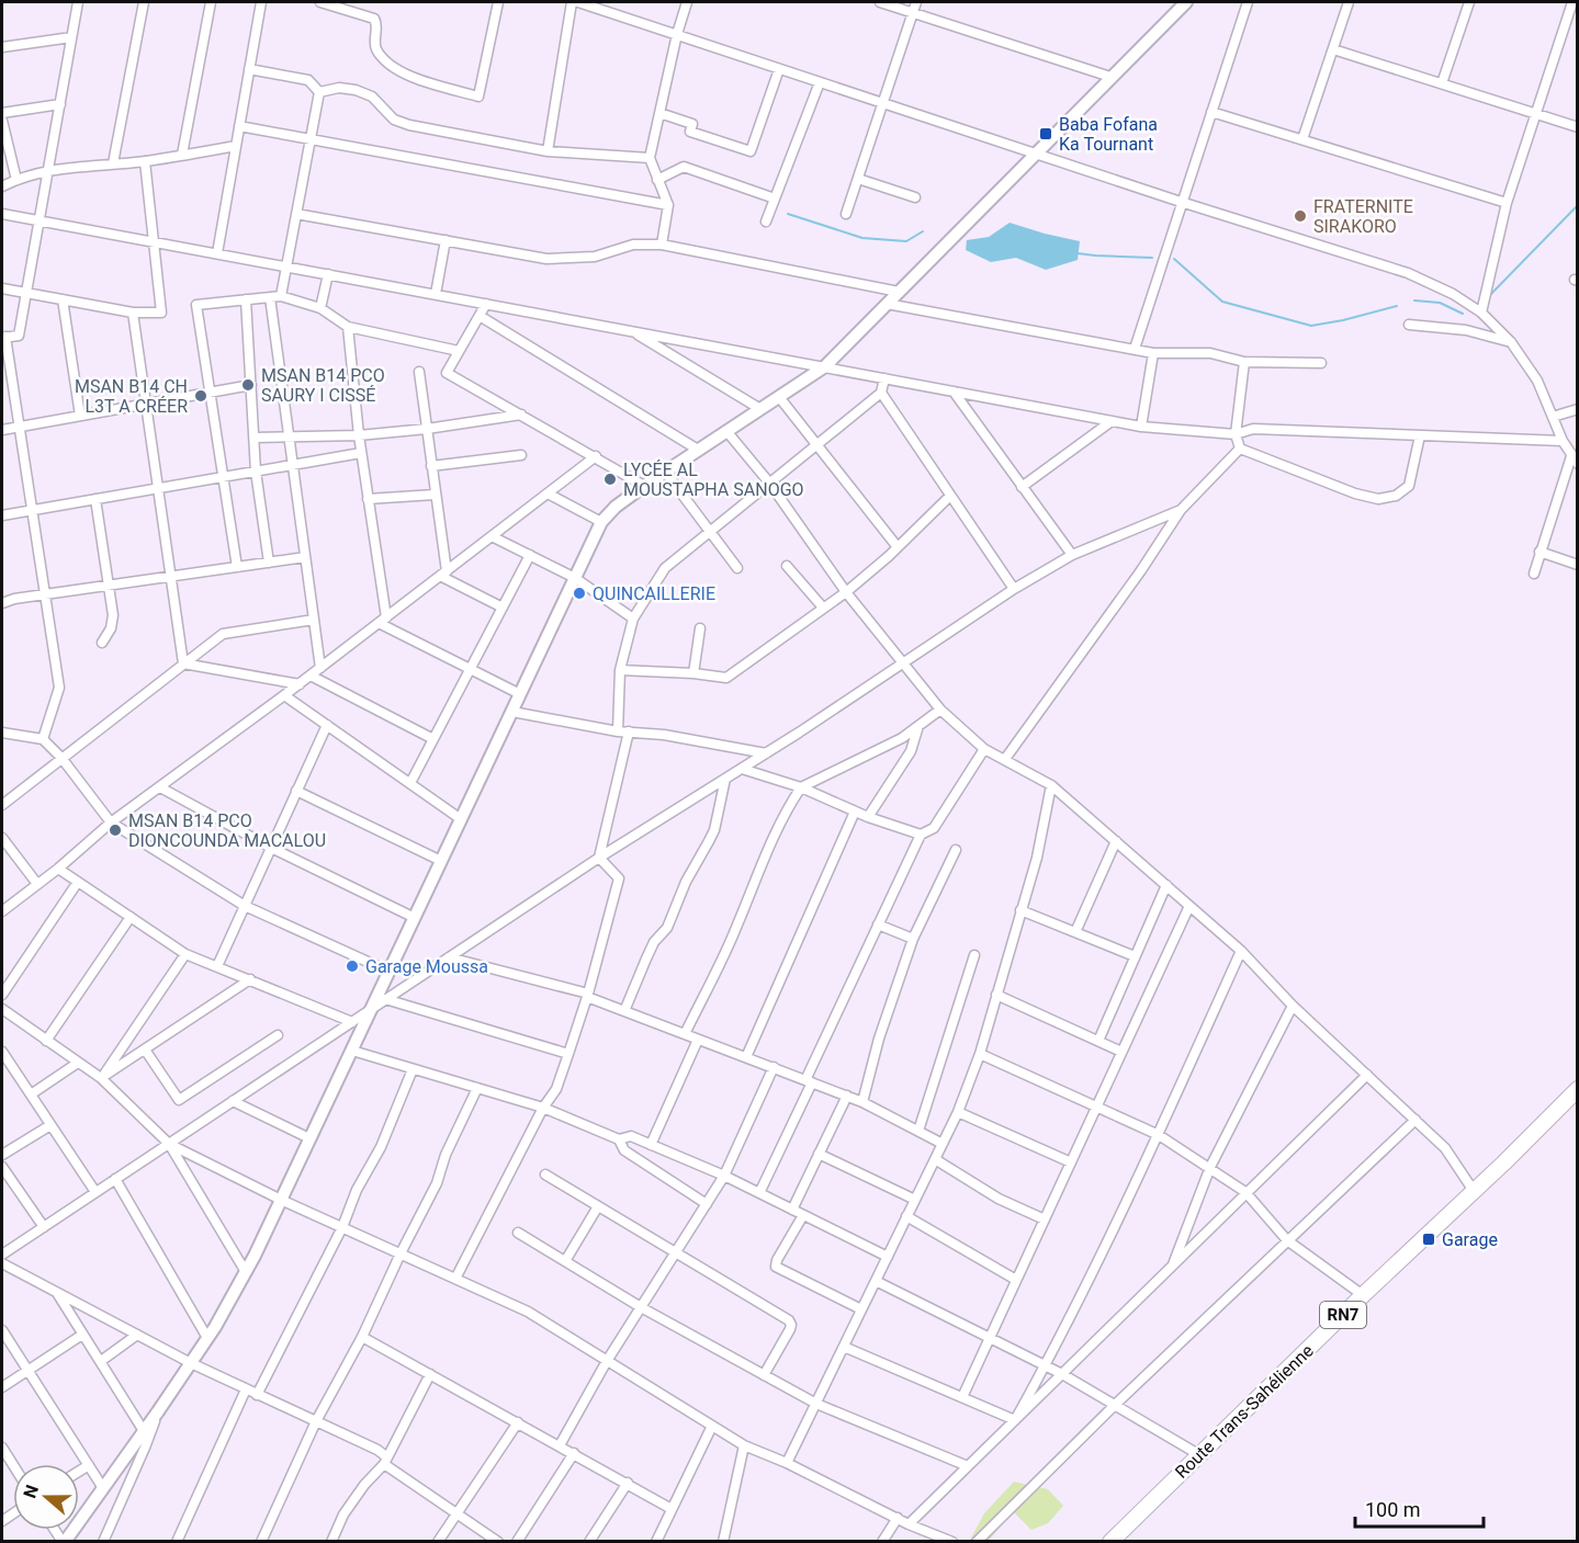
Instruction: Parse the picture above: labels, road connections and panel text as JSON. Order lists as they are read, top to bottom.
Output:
{
  "streets": {
    "highway": ["RN7", "Route Trans-Sahélienne"]
  },
  "places": {
    "transit": ["Baba Fofana Ka Tournant", "Garage"],
    "other": [
      "FRATERNITE SIRAKORO",
      "MSAN B14 PCO SAURY I CISSÉ",
      "MSAN B14 CH L3T A CRÉER",
      "LYCÉE AL MOUSTAPHA SANOGO",
      "QUINCAILLERIE",
      "MSAN B14 PCO DIONCOUNDA MACALOU",
      "Garage Moussa"
    ]
  },
  "scale_bar": "100 m",
  "north": "left"
}
